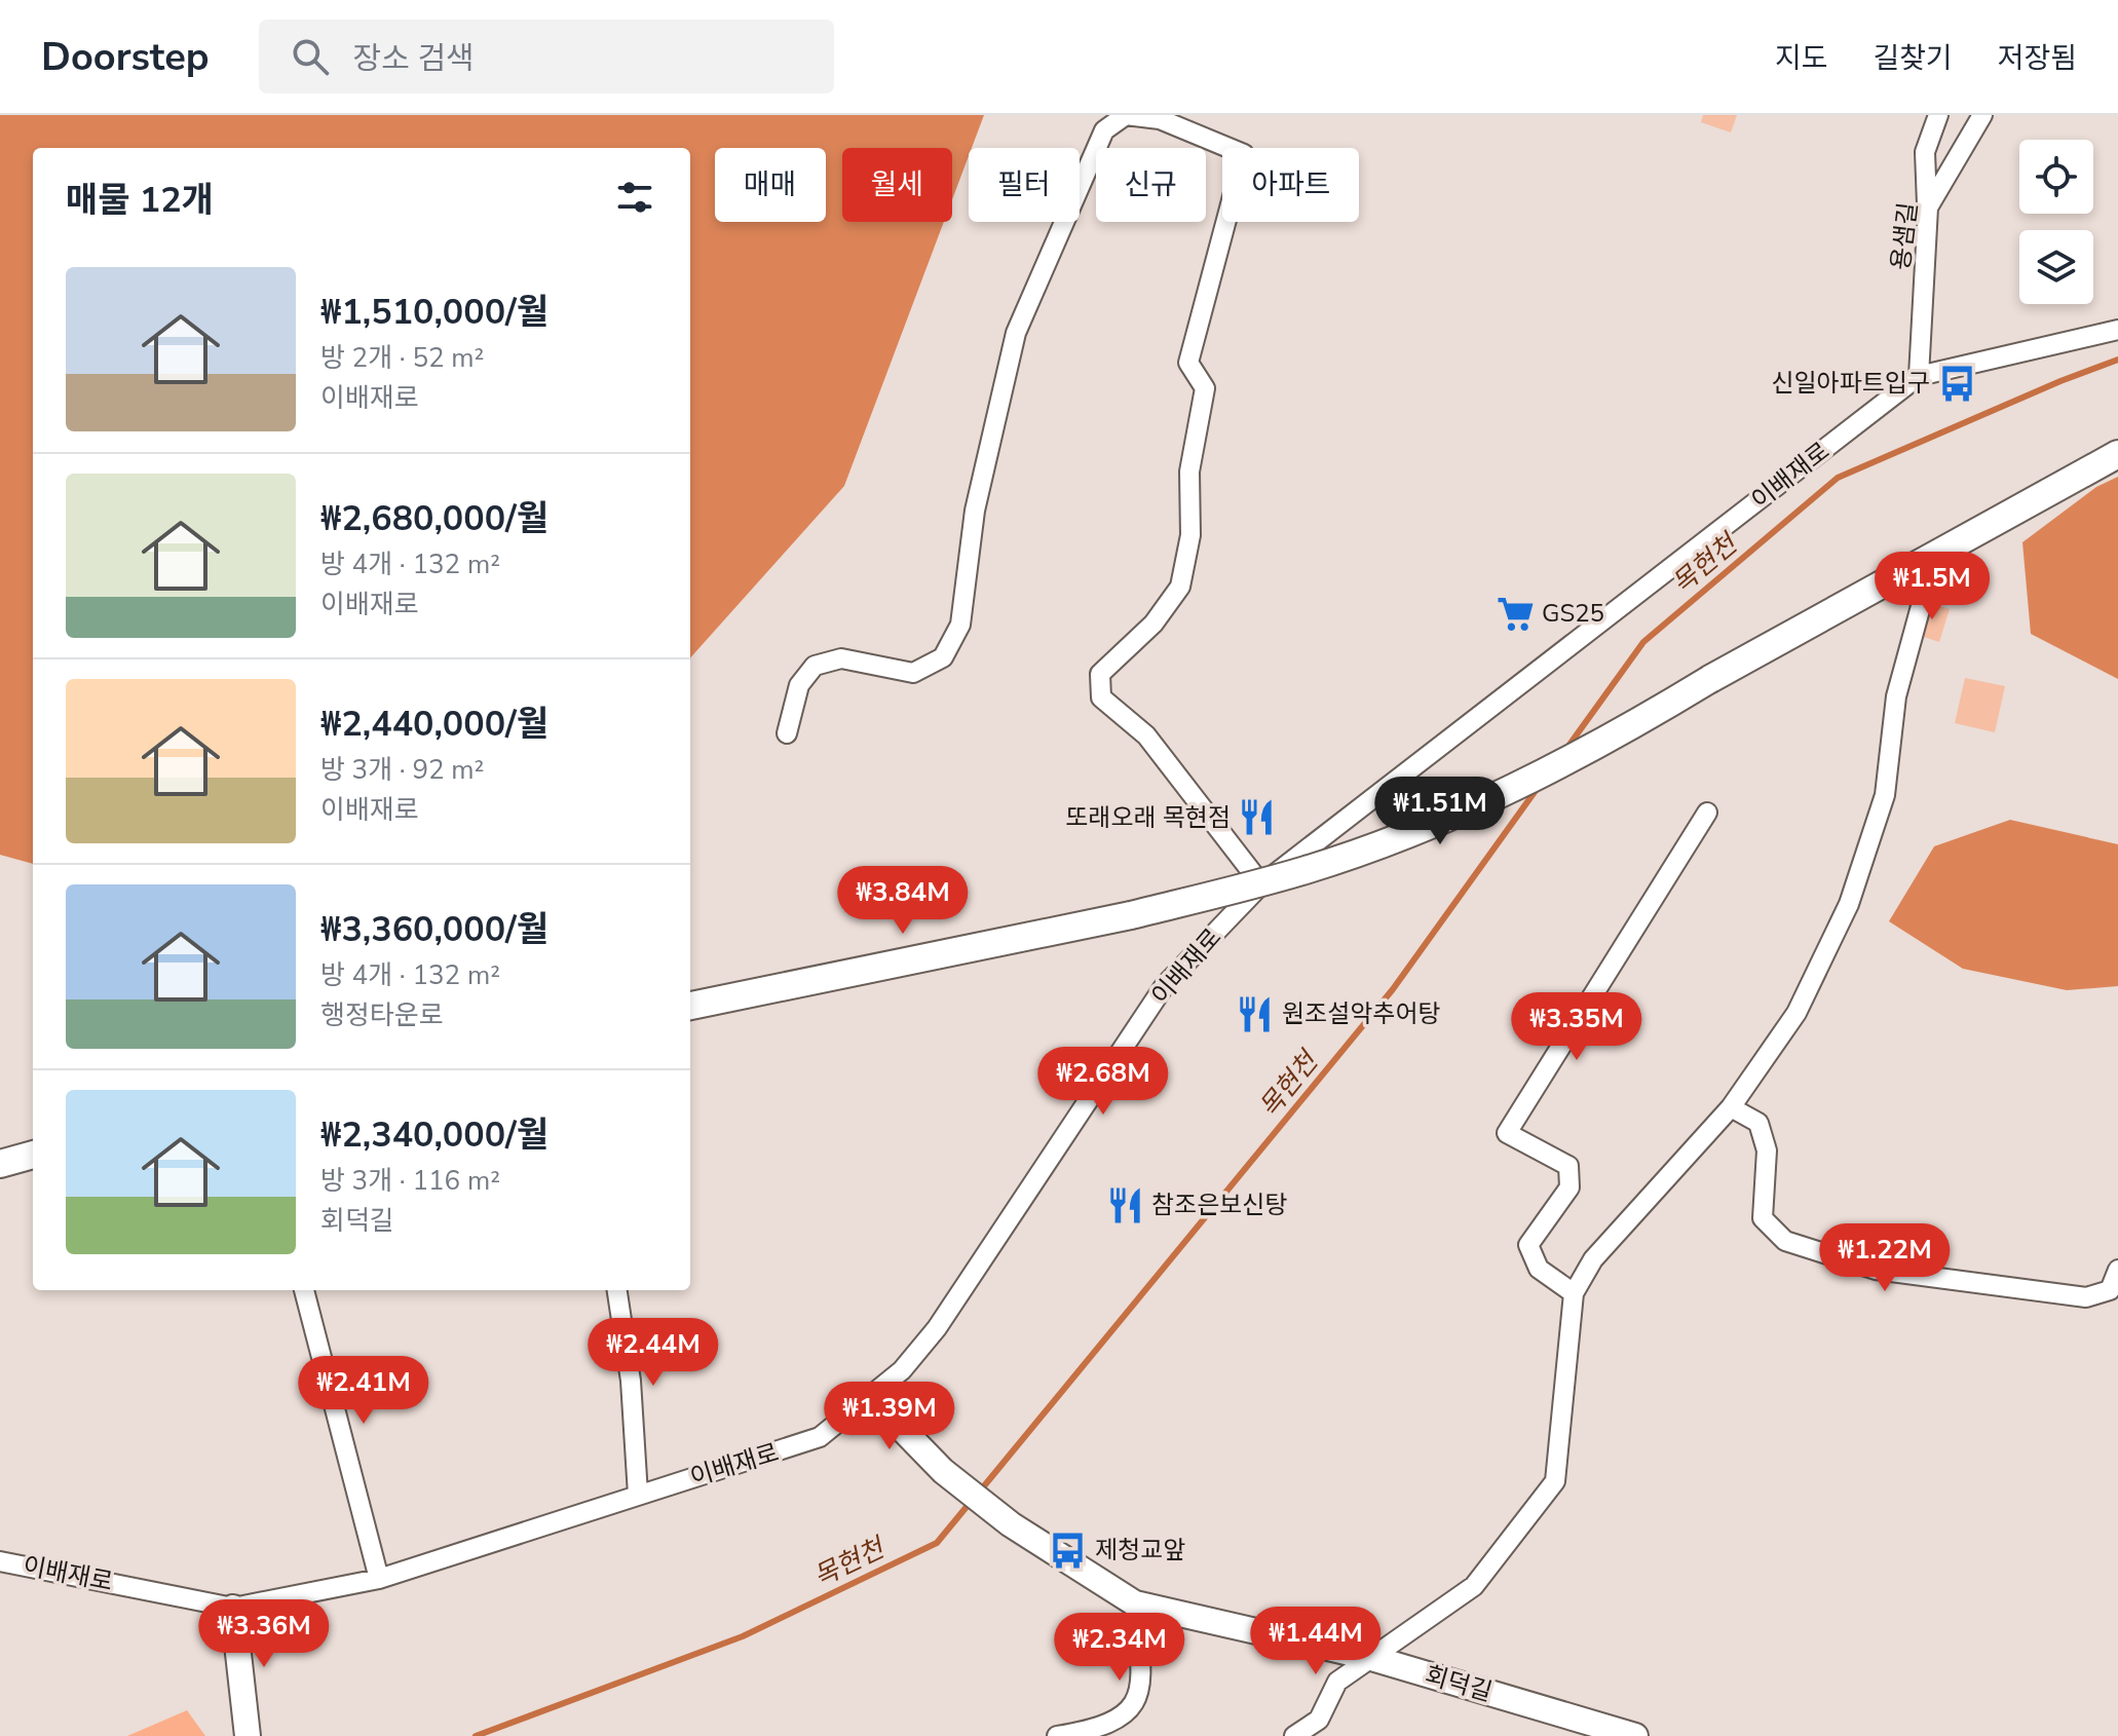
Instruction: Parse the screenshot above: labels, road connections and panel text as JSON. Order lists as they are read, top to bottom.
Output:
{
  "streets": {
    "main road": ["이배재로"],
    "street": ["용샘길", "회덕길"]
  },
  "crossings": [
    ["용샘길", "이배재로"],
    ["이배재로", "회덕길"]
  ],
  "water": ["목현천"],
  "places": {
    "bus stop": ["신일아파트입구", "제청교앞"],
    "supermarket": ["GS25"],
    "restaurant": ["또래오래 목현점", "원조설악추어탕", "참조은보신탕"]
  },
  "page": {
    "header": "Doorstep",
    "search": "장소 검색",
    "nav": ["지도", "길찾기", "저장됨"],
    "chip": [
      "매매",
      "월세",
      "필터",
      "신규",
      "아파트"
    ],
    "heading": "매물 12개",
    "list": [
      {
        "name": "₩1,510,000/월",
        "note": "방 2개 · 52 m² · 이배재로"
      },
      {
        "name": "₩2,680,000/월",
        "note": "방 4개 · 132 m² · 이배재로"
      },
      {
        "name": "₩2,440,000/월",
        "note": "방 3개 · 92 m² · 이배재로"
      },
      {
        "name": "₩3,360,000/월",
        "note": "방 4개 · 132 m² · 행정타운로"
      },
      {
        "name": "₩2,340,000/월",
        "note": "방 3개 · 116 m² · 회덕길"
      }
    ],
    "price": [
      "₩1.5M",
      "₩1.51M",
      "₩3.84M",
      "₩3.35M",
      "₩2.68M",
      "₩1.22M",
      "₩2.44M",
      "₩2.41M",
      "₩1.39M",
      "₩3.36M",
      "₩1.44M",
      "₩2.34M"
    ]
  }
}
